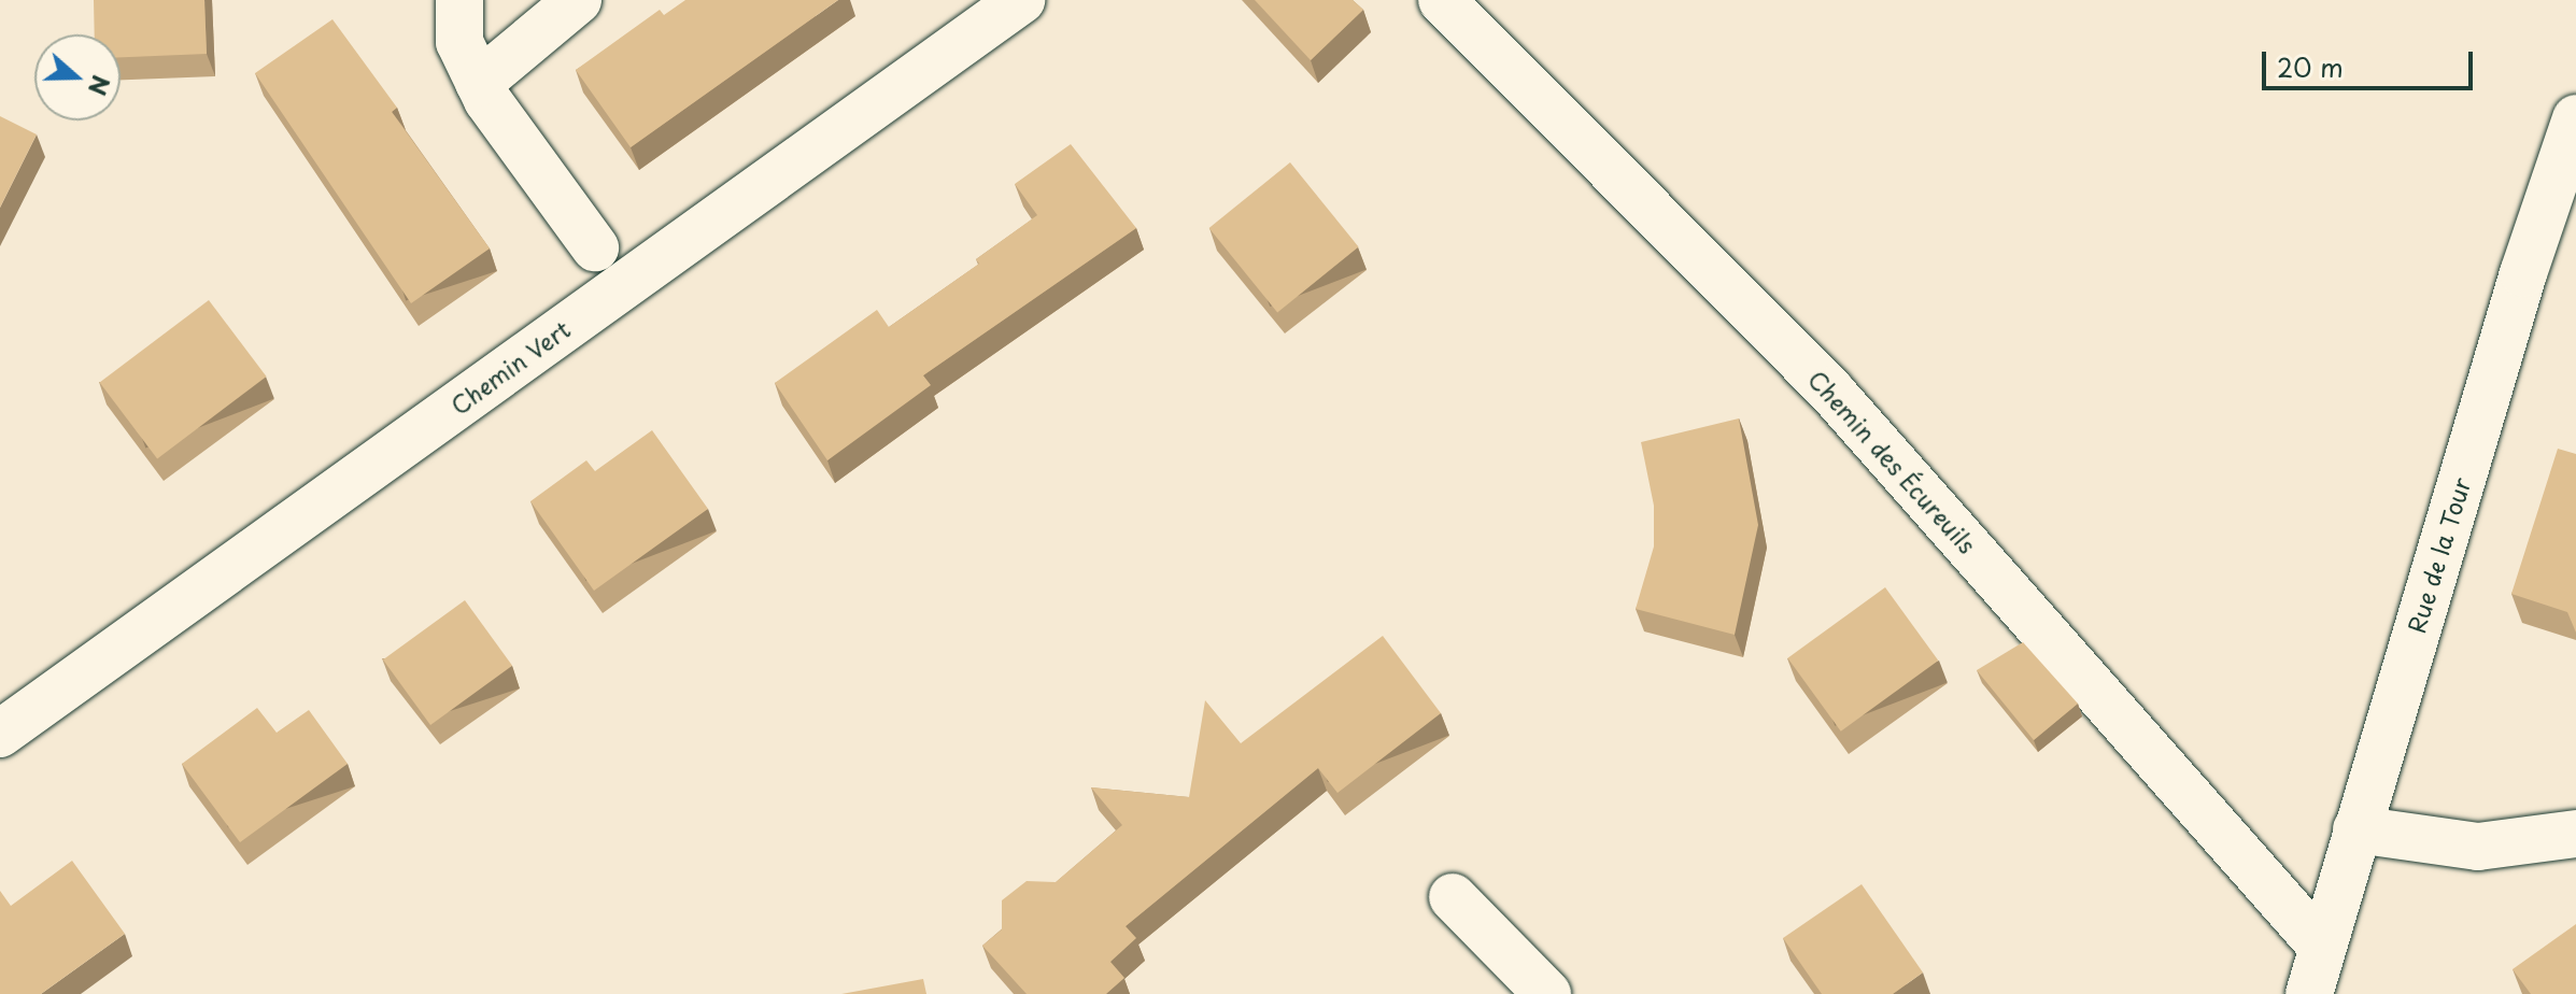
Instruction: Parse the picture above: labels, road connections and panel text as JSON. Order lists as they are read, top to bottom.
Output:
{
  "streets": {
    "street": ["Chemin Vert", "Chemin des Écureuils", "Rue de la Tour"]
  },
  "crossings": [
    ["Chemin des Écureuils", "Rue de la Tour"]
  ],
  "scale_bar": "20 m",
  "north": "right"
}
